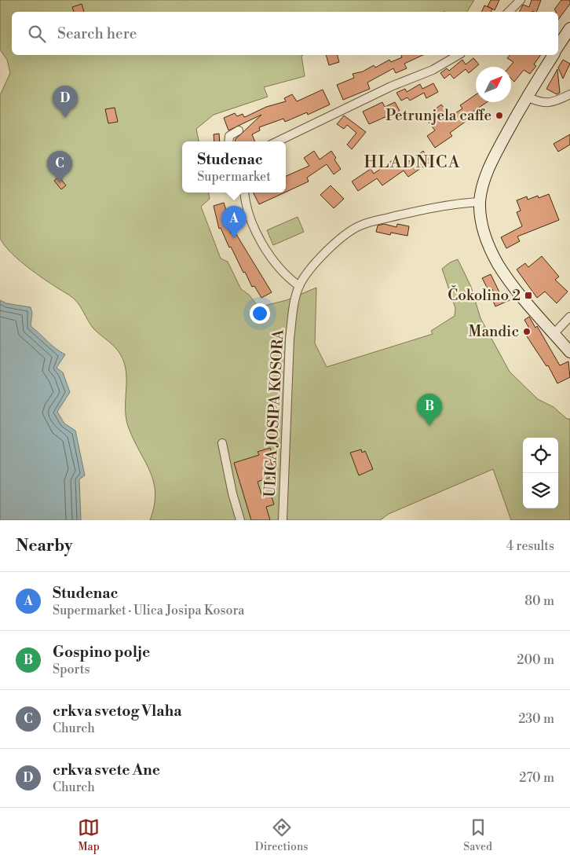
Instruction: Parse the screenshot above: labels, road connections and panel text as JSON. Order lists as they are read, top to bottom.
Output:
{
  "streets": {
    "street": ["ULICA JOSIPA KOSORA"]
  },
  "districts": ["HLADNICA"],
  "places": {
    "other": ["Petrunjela caffe", "Mandic"],
    "transit": ["Čokolino 2"]
  },
  "north": "top right",
  "page": {
    "search": "Search here",
    "pins": [
      "D",
      "C",
      "A",
      "B"
    ],
    "popup": ["Studenac", "Supermarket"],
    "heading": ["Nearby", "4 results"],
    "list": [
      {
        "mark": "A",
        "name": "Studenac",
        "note": "Supermarket · Ulica Josipa Kosora",
        "value": "80 m"
      },
      {
        "mark": "B",
        "name": "Gospino polje",
        "note": "Sports",
        "value": "200 m"
      },
      {
        "mark": "C",
        "name": "crkva svetog Vlaha",
        "note": "Church",
        "value": "230 m"
      },
      {
        "mark": "D",
        "name": "crkva svete Ane",
        "note": "Church",
        "value": "270 m"
      }
    ],
    "nav": ["Map", "Directions", "Saved"]
  }
}
